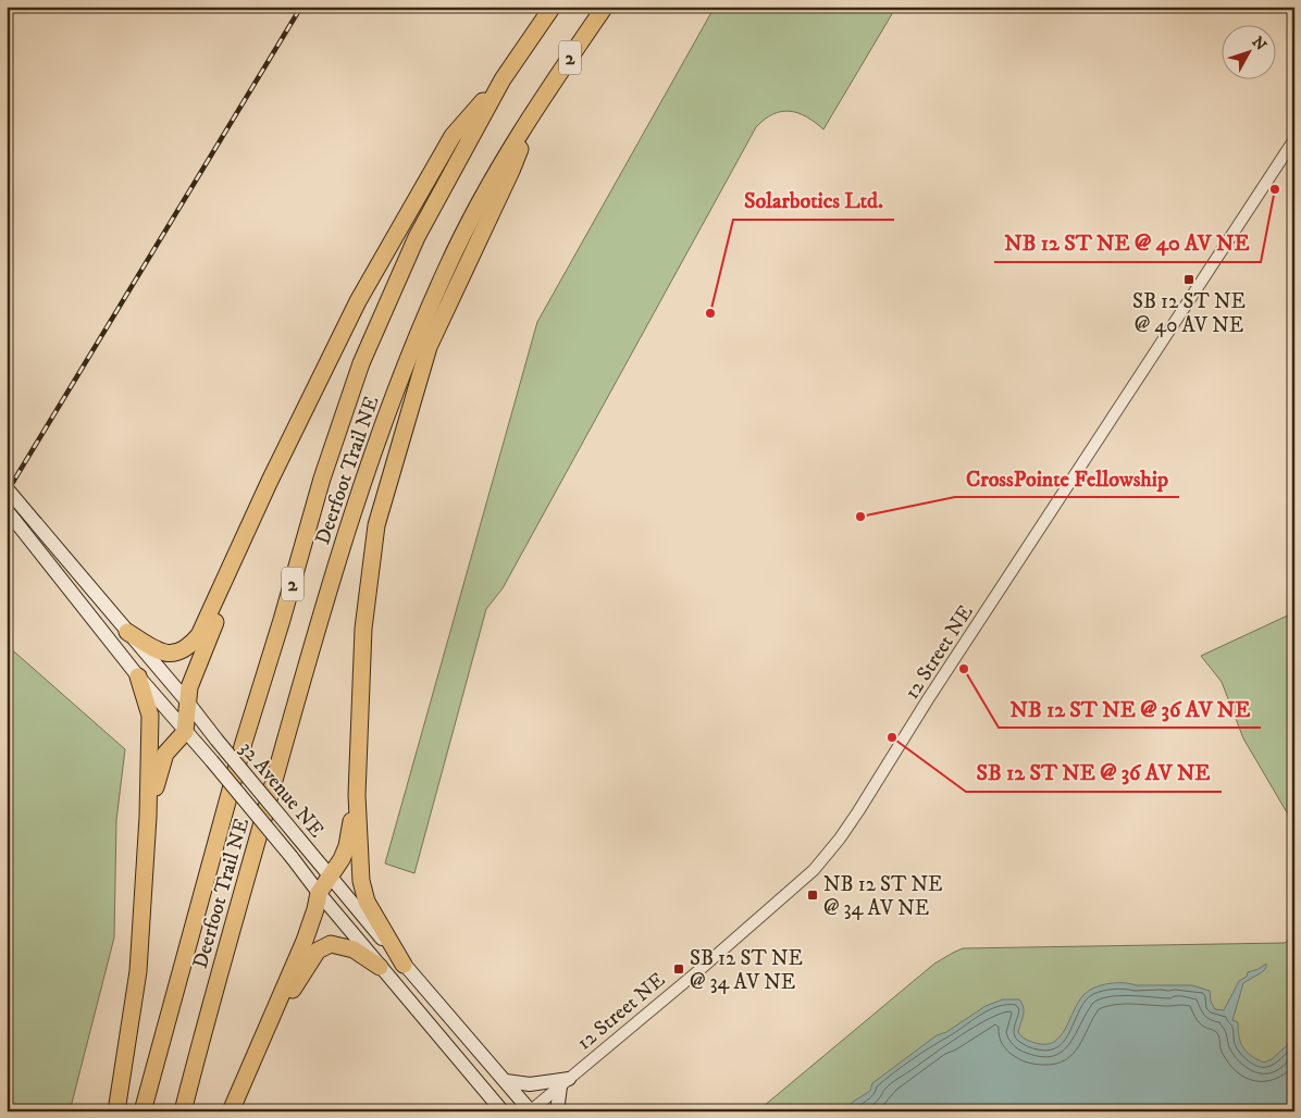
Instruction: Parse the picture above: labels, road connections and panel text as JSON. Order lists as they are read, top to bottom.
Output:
{
  "streets": {
    "highway": ["2", "Deerfoot Trail NE"],
    "main road": ["32 Avenue NE"],
    "street": ["12 Street NE"]
  },
  "crossings": [
    ["12 Street NE", "32 Avenue NE"]
  ],
  "places": {
    "other": [
      "NB 12 ST NE @ 40 AV NE",
      "Solarbotics Ltd.",
      "CrossPointe Fellowship",
      "NB 12 ST NE @ 36 AV NE",
      "SB 12 ST NE @ 36 AV NE"
    ],
    "transit": ["SB 12 ST NE @ 40 AV NE", "NB 12 ST NE @ 34 AV NE", "SB 12 ST NE @ 34 AV NE"]
  },
  "north": "top right"
}
